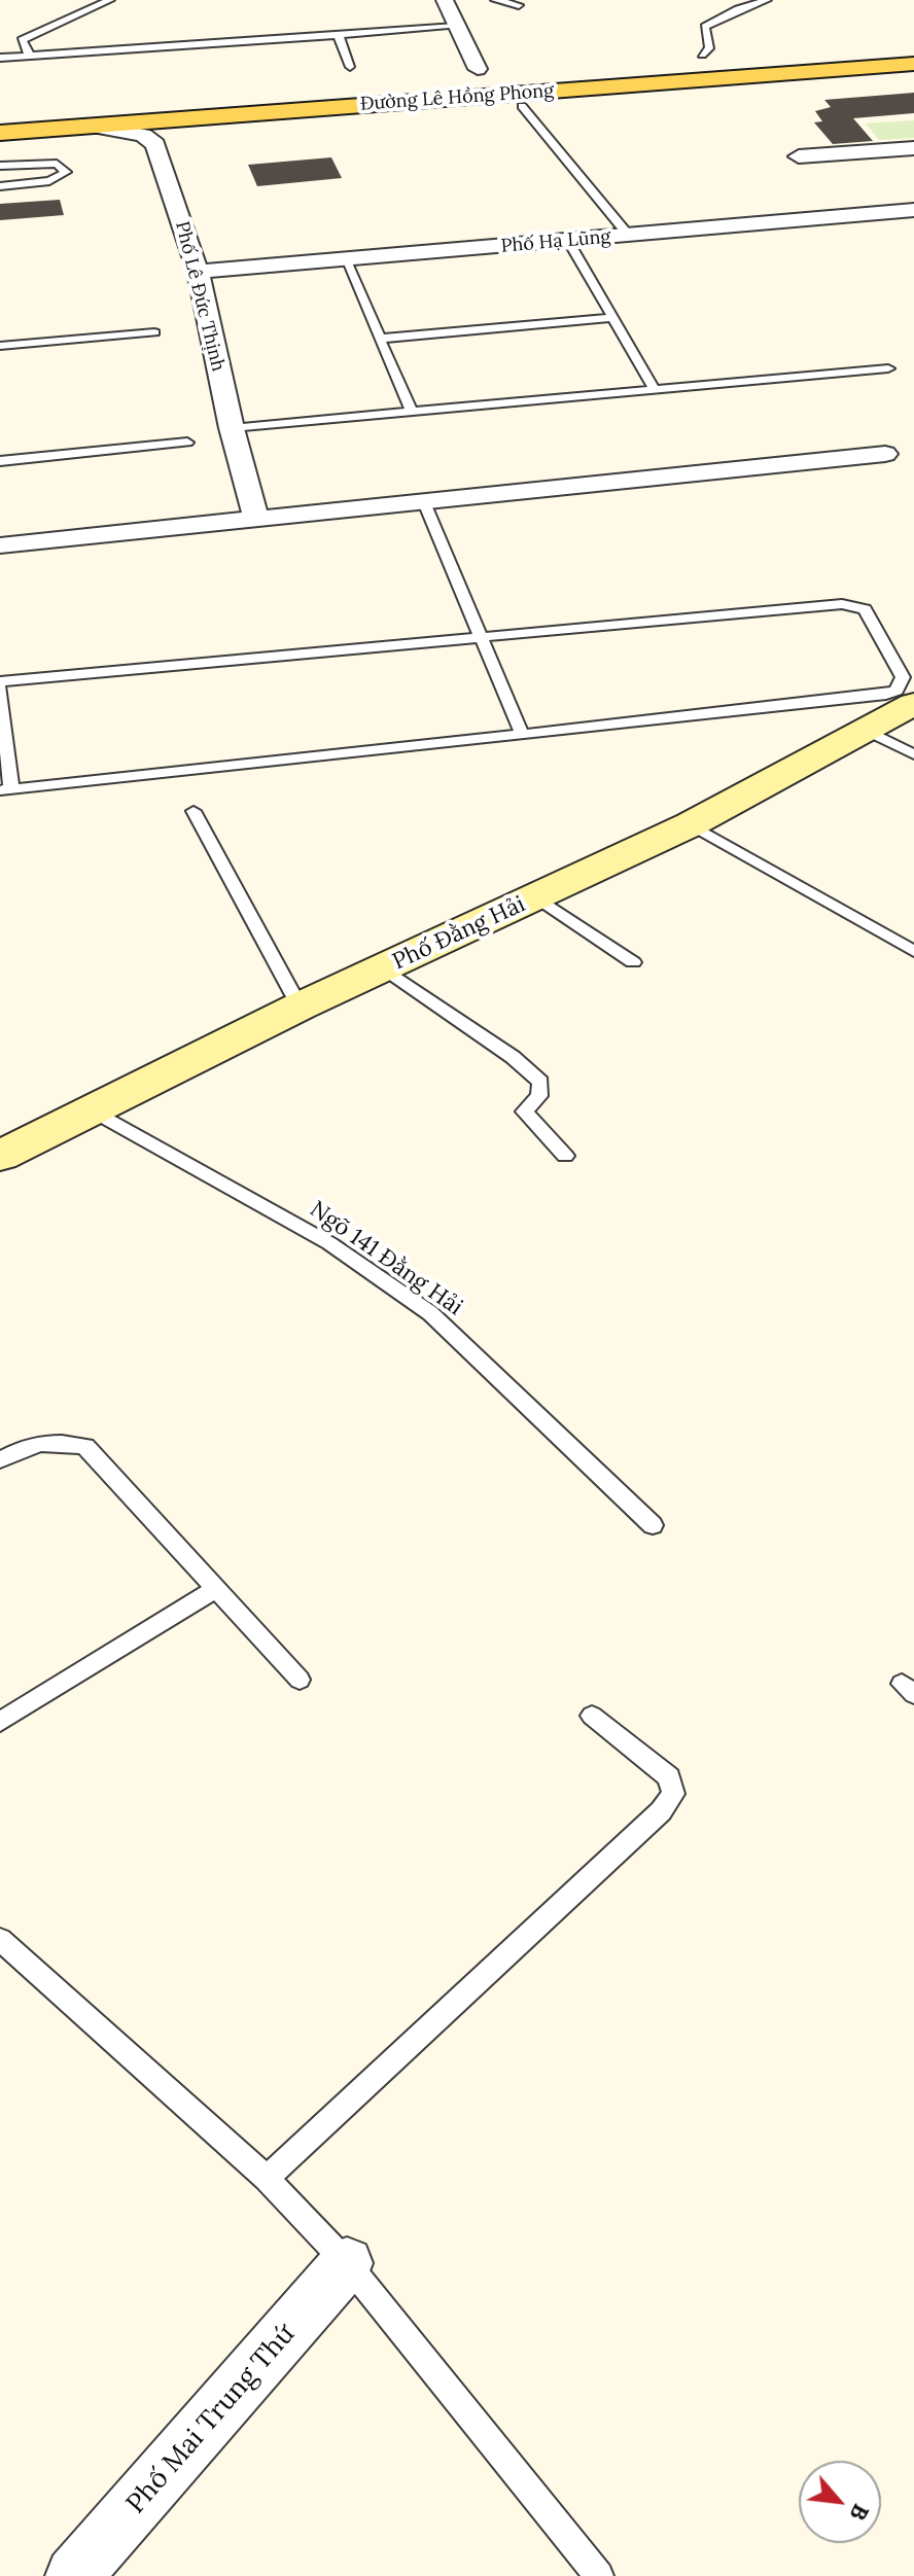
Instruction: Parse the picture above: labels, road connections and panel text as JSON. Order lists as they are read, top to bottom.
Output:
{
  "streets": {
    "main road": ["Đường Lê Hồng Phong"],
    "street": [
      "Phố Hạ Lũng",
      "Phố Lê Đức Thịnh",
      "Phố Đằng Hải",
      "Phố Mai Trung Thứ"
    ],
    "lane": ["Ngõ 141 Đằng Hải"]
  },
  "crossings": [
    ["Đường Lê Hồng Phong", "Phố Lê Đức Thịnh"],
    ["Phố Hạ Lũng", "Phố Lê Đức Thịnh"],
    ["Phố Đằng Hải", "Ngõ 141 Đằng Hải"]
  ],
  "north": "bottom right"
}
